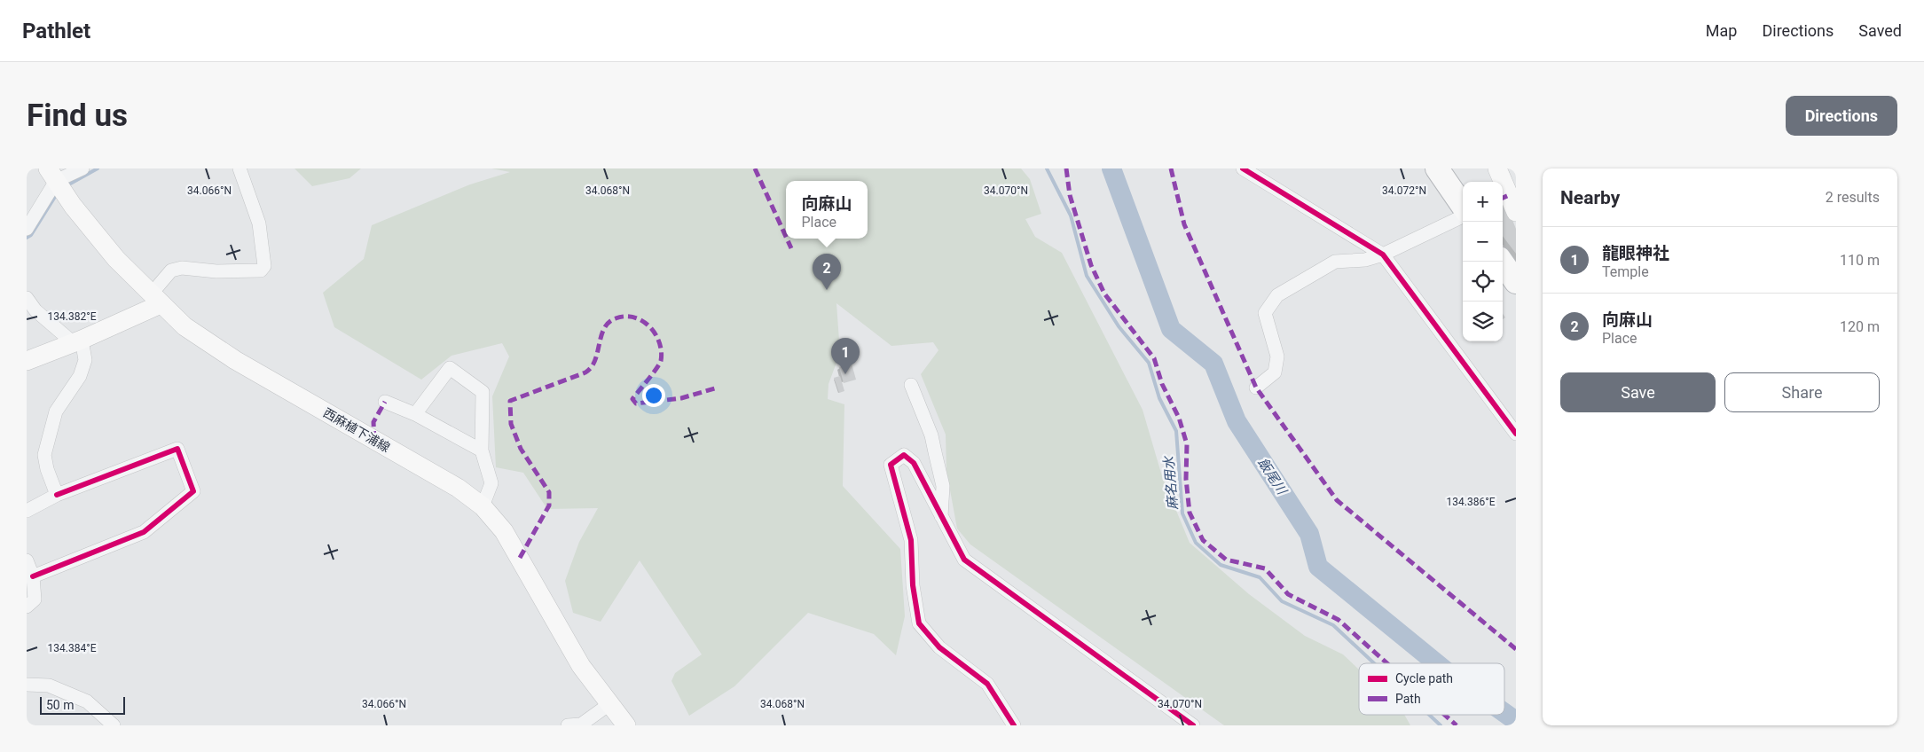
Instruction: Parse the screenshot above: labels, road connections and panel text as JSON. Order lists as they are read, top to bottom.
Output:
{
  "streets": {
    "main road": ["西麻植下浦線"]
  },
  "water": ["飯尾川", "麻名用水"],
  "legend": ["Cycle path", "Path"],
  "scale_bar": "50 m",
  "page": {
    "header": "Pathlet",
    "nav": ["Map", "Directions", "Saved"],
    "buttons": [
      "Directions",
      ["Save", "Share"]
    ],
    "title": "Find us",
    "heading": ["Nearby", "2 results"],
    "popup": ["向麻山", "Place"],
    "map_buttons": ["+", "−"],
    "list": [
      {
        "mark": "1",
        "name": "龍眼神社",
        "note": "Temple",
        "value": "110 m"
      },
      {
        "mark": "2",
        "name": "向麻山",
        "note": "Place",
        "value": "120 m"
      }
    ],
    "pins": ["2", "1"],
    "scale": "50 m"
  },
  "coordinates": [
    "34.066°N",
    "34.068°N",
    "34.070°N",
    "34.072°N",
    "134.382°E",
    "134.386°E",
    "134.384°E"
  ]
}
